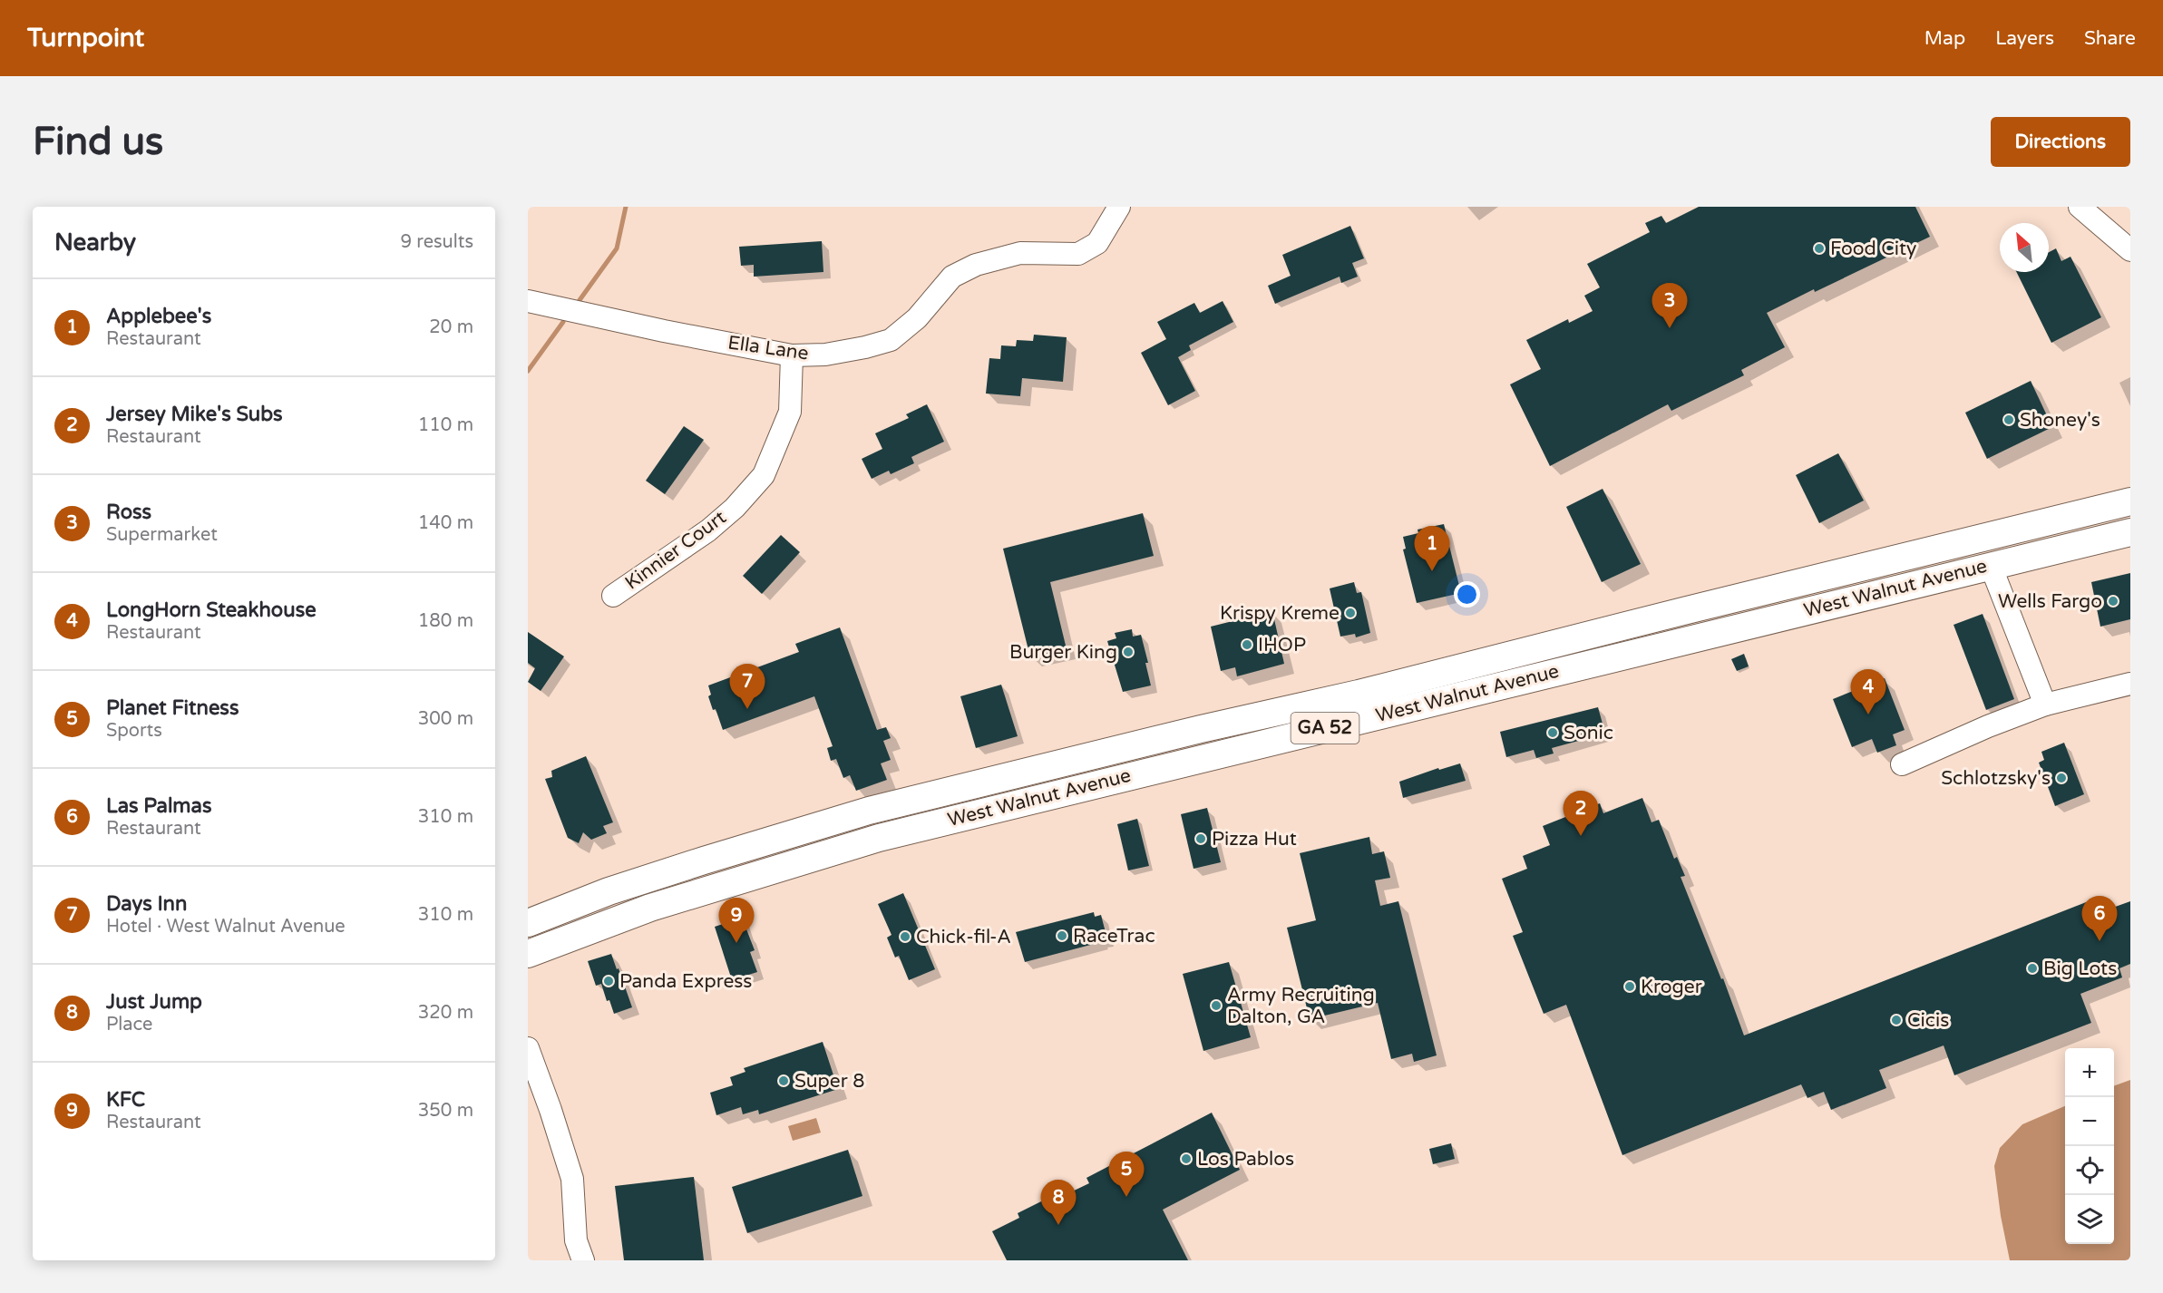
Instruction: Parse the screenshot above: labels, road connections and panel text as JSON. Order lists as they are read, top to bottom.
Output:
{
  "streets": {
    "main road": ["West Walnut Avenue", "GA 52"],
    "street": ["Ella Lane", "Kinnier Court"]
  },
  "crossings": [
    ["Ella Lane", "Kinnier Court"]
  ],
  "places": [
    "Food City",
    "Shoney's",
    "Wells Fargo",
    "Krispy Kreme",
    "IHOP",
    "Burger King",
    "Sonic",
    "Schlotzsky's",
    "Pizza Hut",
    "RaceTrac",
    "Chick-fil-A",
    "Big Lots",
    "Panda Express",
    "Kroger",
    "Army Recruiting Dalton, GA",
    "Cicis",
    "Super 8",
    "Los Pablos"
  ],
  "north": "top left",
  "page": {
    "header": "Turnpoint",
    "nav": ["Map", "Layers", "Share"],
    "buttons": "Directions",
    "title": "Find us",
    "heading": ["Nearby", "9 results"],
    "list": [
      {
        "mark": "1",
        "name": "Applebee's",
        "note": "Restaurant",
        "value": "20 m"
      },
      {
        "mark": "2",
        "name": "Jersey Mike's Subs",
        "note": "Restaurant",
        "value": "110 m"
      },
      {
        "mark": "3",
        "name": "Ross",
        "note": "Supermarket",
        "value": "140 m"
      },
      {
        "mark": "4",
        "name": "LongHorn Steakhouse",
        "note": "Restaurant",
        "value": "180 m"
      },
      {
        "mark": "5",
        "name": "Planet Fitness",
        "note": "Sports",
        "value": "300 m"
      },
      {
        "mark": "6",
        "name": "Las Palmas",
        "note": "Restaurant",
        "value": "310 m"
      },
      {
        "mark": "7",
        "name": "Days Inn",
        "note": "Hotel · West Walnut Avenue",
        "value": "310 m"
      },
      {
        "mark": "8",
        "name": "Just Jump",
        "note": "Place",
        "value": "320 m"
      },
      {
        "mark": "9",
        "name": "KFC",
        "note": "Restaurant",
        "value": "350 m"
      }
    ],
    "pins": [
      "3",
      "1",
      "7",
      "4",
      "2",
      "6",
      "9",
      "5",
      "8"
    ],
    "map_buttons": ["+", "−"]
  }
}
